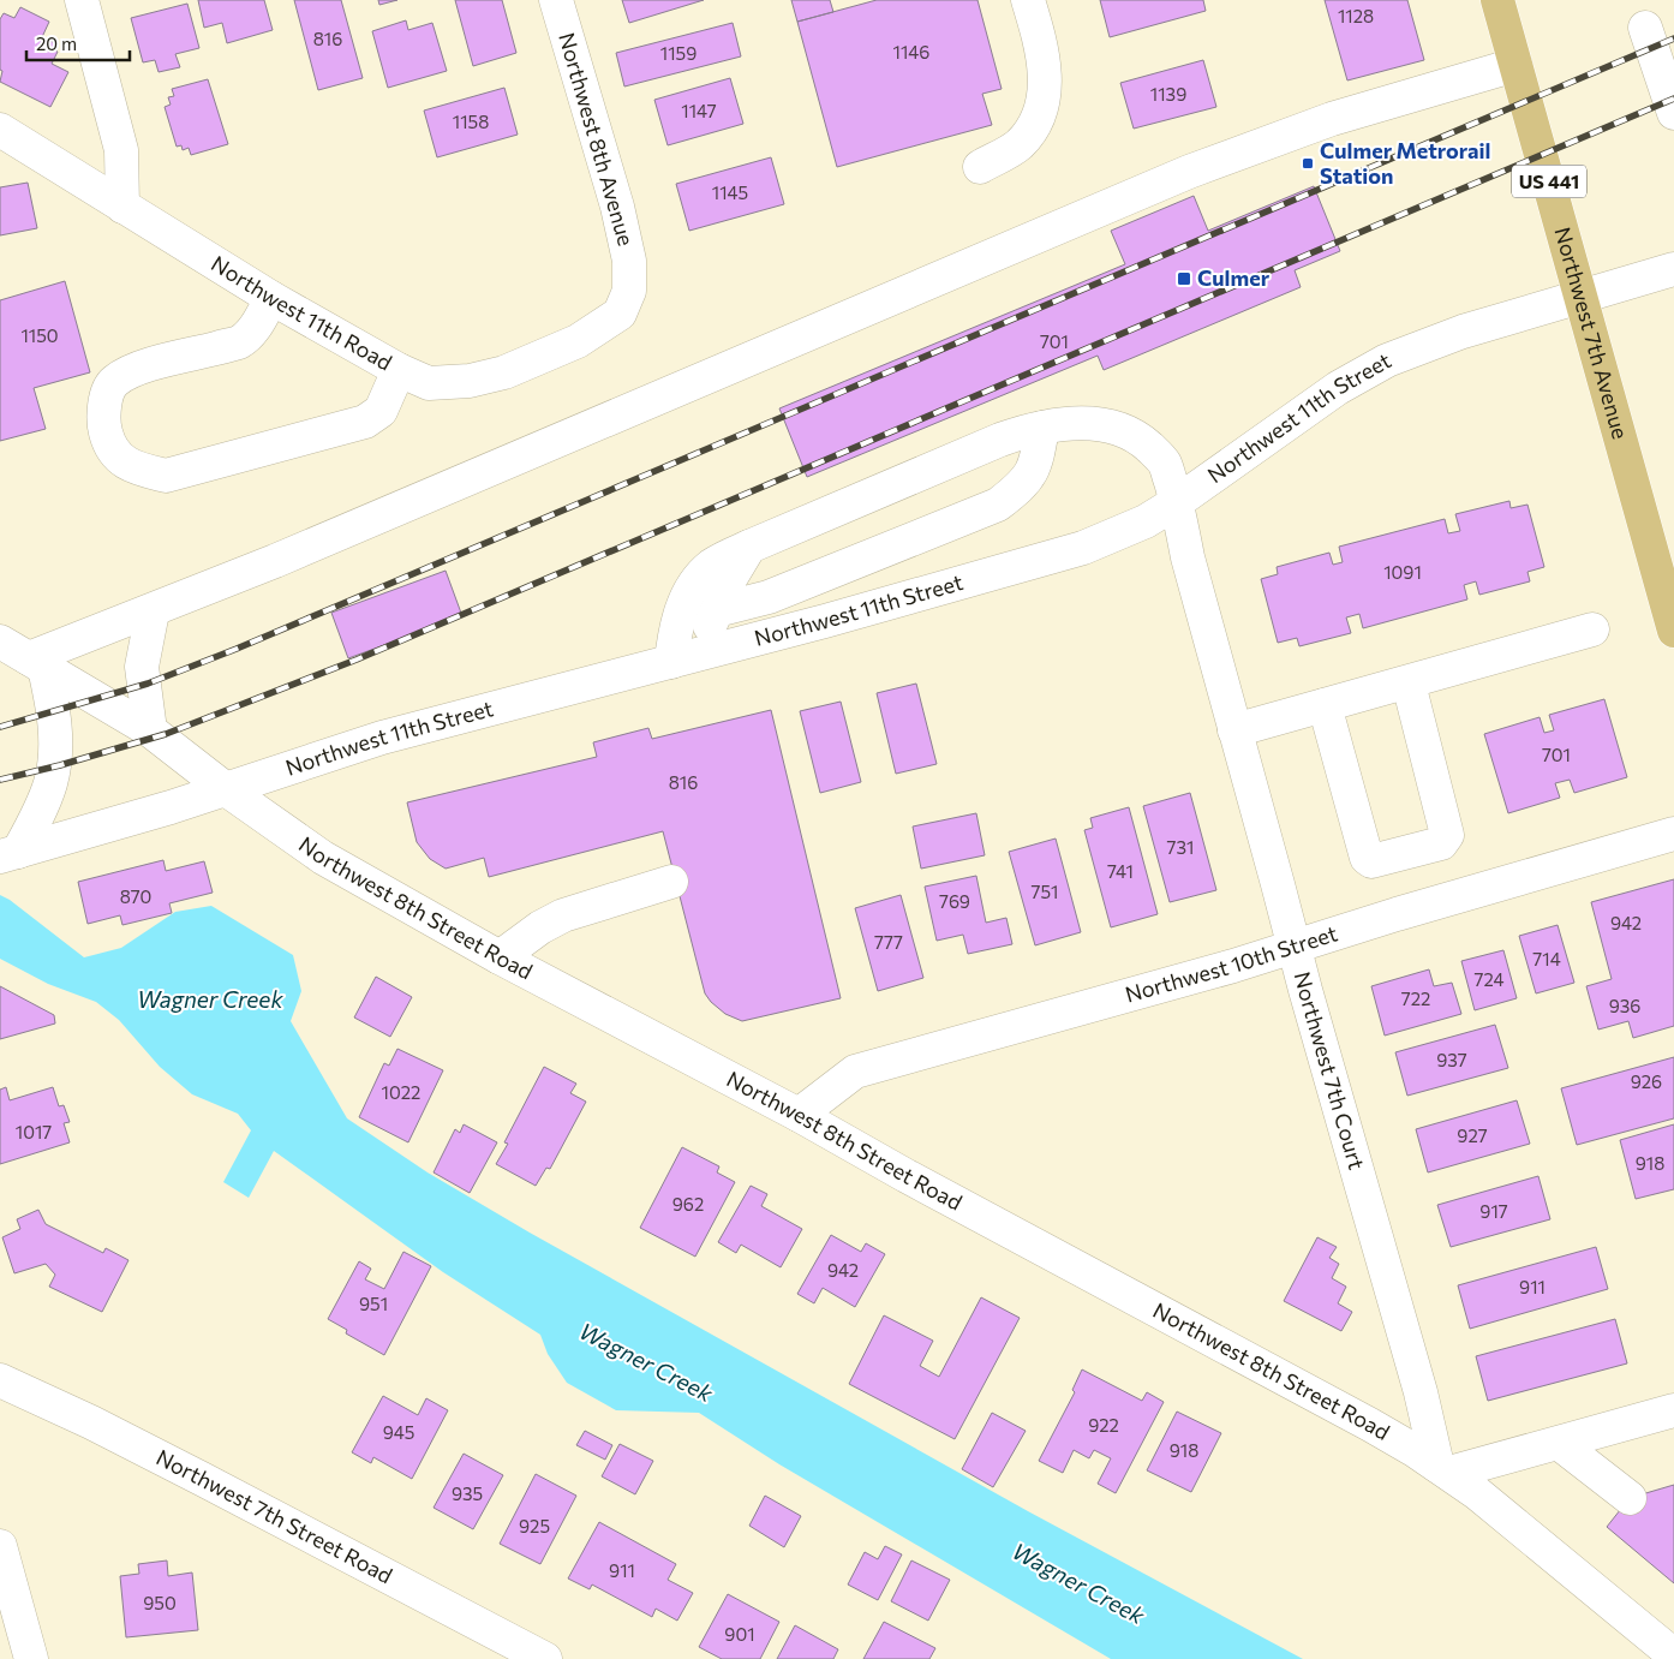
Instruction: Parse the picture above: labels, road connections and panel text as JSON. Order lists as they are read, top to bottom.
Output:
{
  "streets": {
    "main road": ["US 441", "Northwest 7th Avenue"],
    "street": [
      "Northwest 8th Avenue",
      "Northwest 11th Road",
      "Northwest 11th Street",
      "Northwest 8th Street Road",
      "Northwest 10th Street",
      "Northwest 7th Court",
      "Northwest 7th Street Road"
    ]
  },
  "crossings": [
    ["Northwest 8th Avenue", "Northwest 11th Road"],
    ["Northwest 7th Avenue", "Northwest 11th Street"],
    ["Northwest 11th Street", "Northwest 8th Street Road"],
    ["Northwest 11th Street", "Northwest 7th Court"],
    ["Northwest 8th Street Road", "Northwest 10th Street"],
    ["Northwest 8th Street Road", "Northwest 7th Court"],
    ["Northwest 10th Street", "Northwest 7th Court"]
  ],
  "water": ["Wagner Creek"],
  "places": {
    "transit": ["Culmer Metrorail Station", "Culmer"]
  },
  "house_numbers": [
    "1128",
    "816",
    "1146",
    "1159",
    "1139",
    "1147",
    "1158",
    "1145",
    "1150",
    "701",
    "1091",
    "701",
    "816",
    "731",
    "741",
    "751",
    "870",
    "769",
    "942",
    "777",
    "714",
    "724",
    "722",
    "936",
    "937",
    "926",
    "1022",
    "1017",
    "927",
    "918",
    "962",
    "917",
    "942",
    "911",
    "951",
    "922",
    "945",
    "918",
    "935",
    "925",
    "911",
    "950",
    "901"
  ],
  "scale_bar": "20 m"
}
